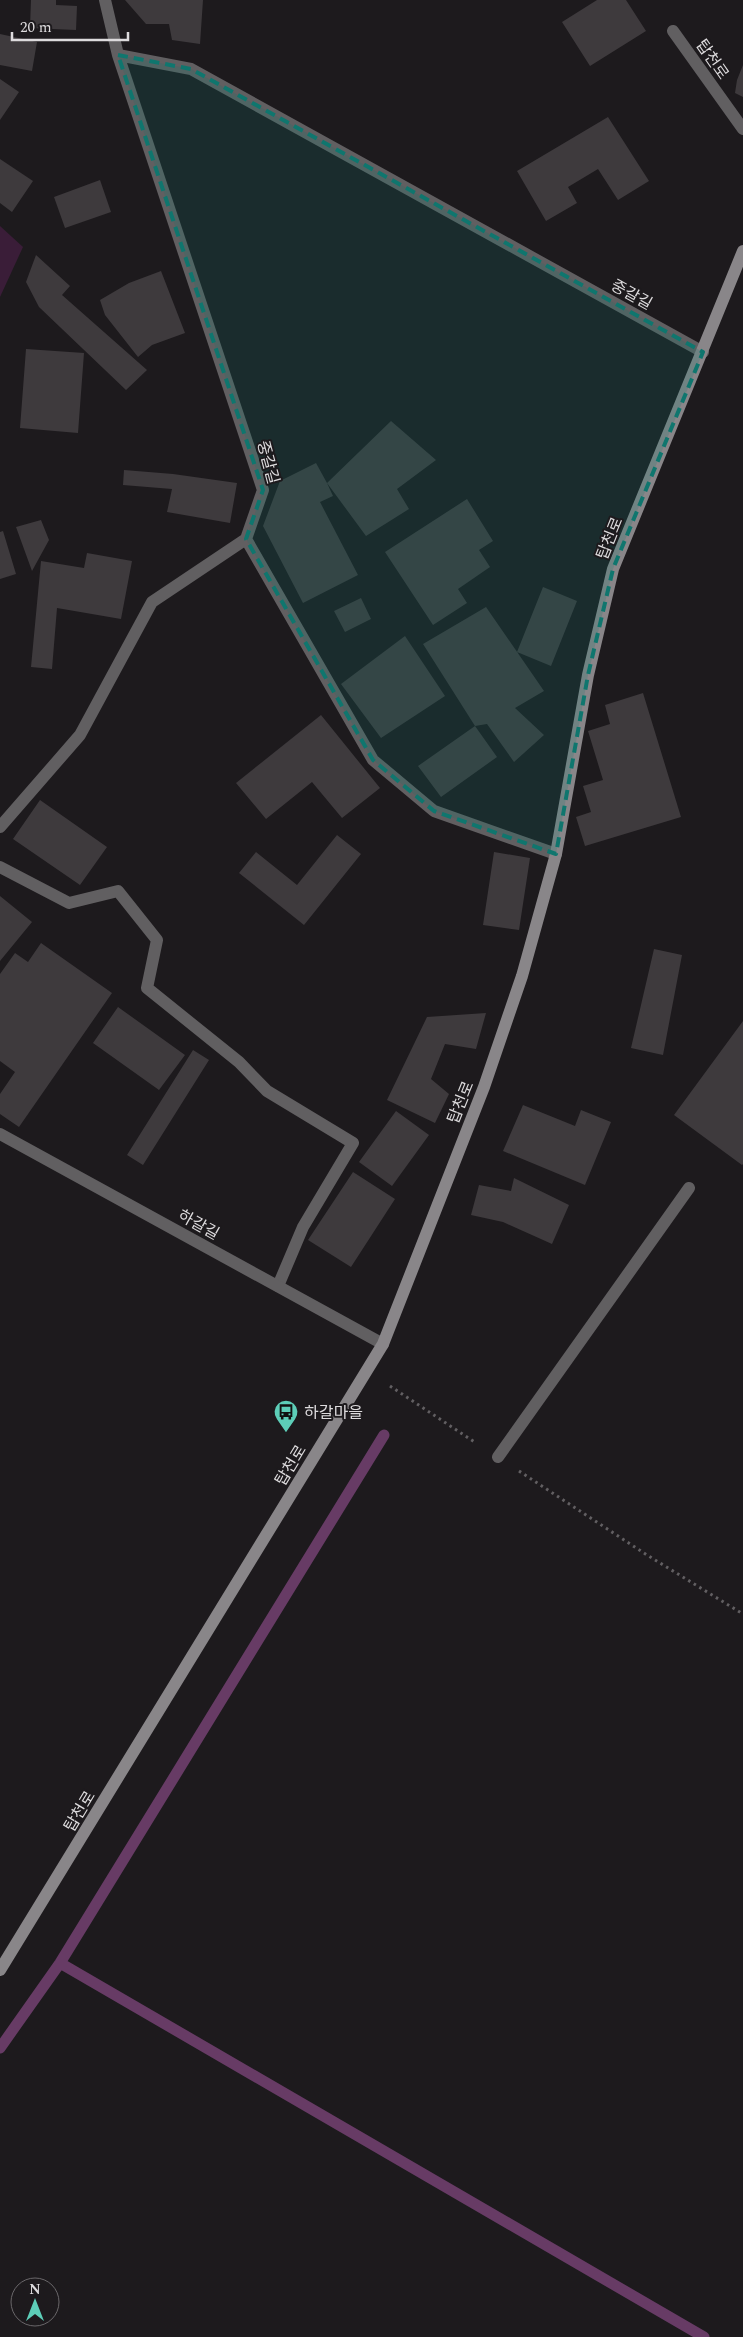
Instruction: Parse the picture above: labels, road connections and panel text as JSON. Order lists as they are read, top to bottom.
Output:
{
  "streets": {
    "main road": ["탑천로"],
    "street": ["중갈길", "하갈길"]
  },
  "crossings": [
    ["탑천로", "중갈길"],
    ["탑천로", "하갈길"]
  ],
  "places": {
    "bus stop": ["하갈마을"]
  },
  "scale_bar": "20 m",
  "north": "top"
}
